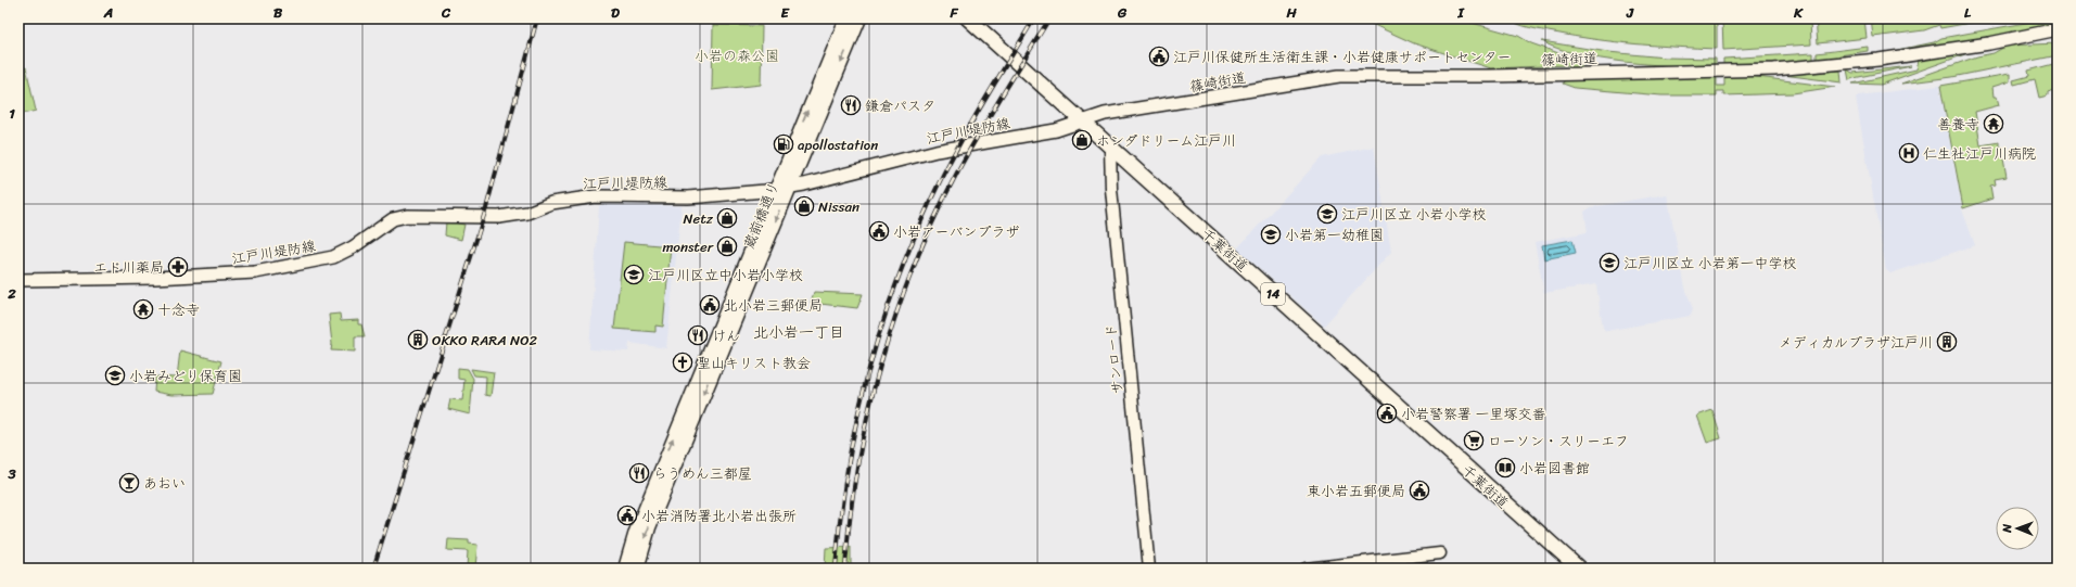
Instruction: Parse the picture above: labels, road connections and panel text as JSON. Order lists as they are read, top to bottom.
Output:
{
  "streets": {
    "highway": ["千葉街道", "14"],
    "main road": ["篠崎街道", "江戸川堤防線", "蔵前橋通り"],
    "street": ["サンロード"]
  },
  "crossings": [
    ["篠崎街道", "江戸川堤防線"],
    ["篠崎街道", "千葉街道"],
    ["江戸川堤防線", "蔵前橋通り"],
    ["江戸川堤防線", "千葉街道"],
    ["千葉街道", "サンロード"]
  ],
  "districts": ["北小岩一丁目"],
  "parks": ["小岩の森公園"],
  "places": {
    "public building": [
      "江戸川保健所生活衛生課・小岩健康サポートセンター",
      "小岩アーバンプラザ",
      "北小岩三郵便局",
      "小岩警察署 一里塚交番",
      "東小岩五郵便局",
      "小岩消防署北小岩出張所"
    ],
    "restaurant": ["鎌倉パスタ", "けん", "らうめん三都屋"],
    "temple": ["善養寺", "十念寺"],
    "shop": [
      "ホンダドリーム江戸川",
      "Nissan",
      "Netz",
      "monster"
    ],
    "fuel station": ["apollostation"],
    "hospital": ["仁生社江戸川病院"],
    "school or university": [
      "江戸川区立 小岩小学校",
      "小岩第一幼稚園",
      "江戸川区立 小岩第一中学校",
      "江戸川区立中小岩小学校",
      "小岩みどり保育園"
    ],
    "pharmacy": ["エド川薬局"],
    "building": ["OKKO RARA NO2", "メディカルプラザ江戸川"],
    "church": ["聖山キリスト教会"],
    "supermarket": ["ローソン・スリーエフ"],
    "library": ["小岩図書館"],
    "bar": ["あおい"]
  },
  "north": "left",
  "grid": {
    "columns": [
      "A",
      "B",
      "C",
      "D",
      "E",
      "F",
      "G",
      "H",
      "I",
      "J",
      "K",
      "L"
    ],
    "rows": ["1", "2", "3"]
  }
}
